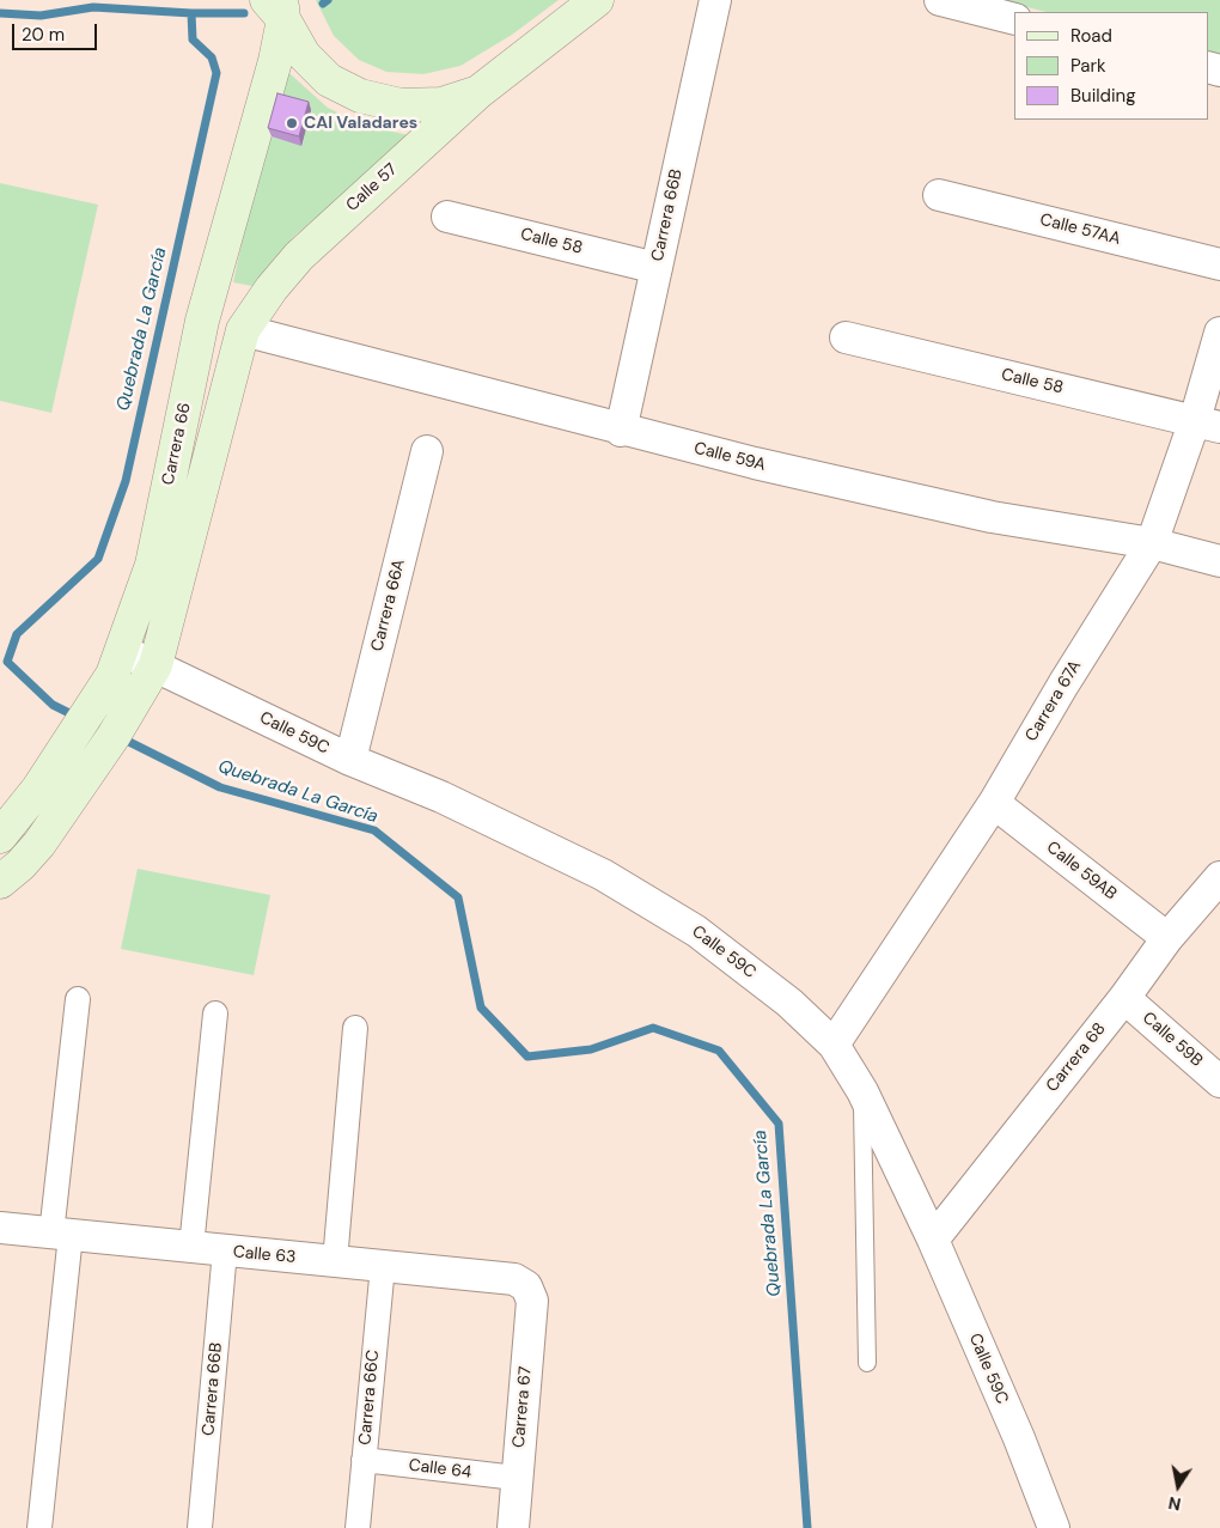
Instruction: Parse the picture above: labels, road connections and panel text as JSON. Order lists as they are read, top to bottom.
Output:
{
  "streets": {
    "main road": ["Calle 57", "Carrera 66"],
    "street": [
      "Carrera 66B",
      "Calle 57AA",
      "Calle 58",
      "Calle 59A",
      "Carrera 66A",
      "Carrera 67A",
      "Calle 59C",
      "Calle 59AB",
      "Calle 59B",
      "Carrera 68",
      "Calle 63",
      "Carrera 66C",
      "Carrera 67",
      "Calle 64"
    ]
  },
  "crossings": [
    ["Calle 57", "Carrera 66"],
    ["Carrera 66B", "Calle 58"],
    ["Carrera 66B", "Calle 59A"],
    ["Carrera 66B", "Calle 63"],
    ["Calle 58", "Carrera 67A"],
    ["Carrera 66", "Calle 59A"],
    ["Carrera 66", "Calle 59C"],
    ["Calle 59A", "Carrera 67A"],
    ["Carrera 66A", "Calle 59C"],
    ["Carrera 67A", "Calle 59C"],
    ["Carrera 67A", "Calle 59AB"],
    ["Calle 59C", "Carrera 68"],
    ["Calle 59AB", "Carrera 68"],
    ["Calle 59B", "Carrera 68"],
    ["Calle 63", "Carrera 66C"],
    ["Calle 63", "Carrera 67"],
    ["Carrera 66C", "Calle 64"],
    ["Carrera 67", "Calle 64"]
  ],
  "water": ["Quebrada La García"],
  "places": ["CAI Valadares"],
  "legend": ["Road", "Park", "Building"],
  "scale_bar": "20 m",
  "north": "bottom"
}
